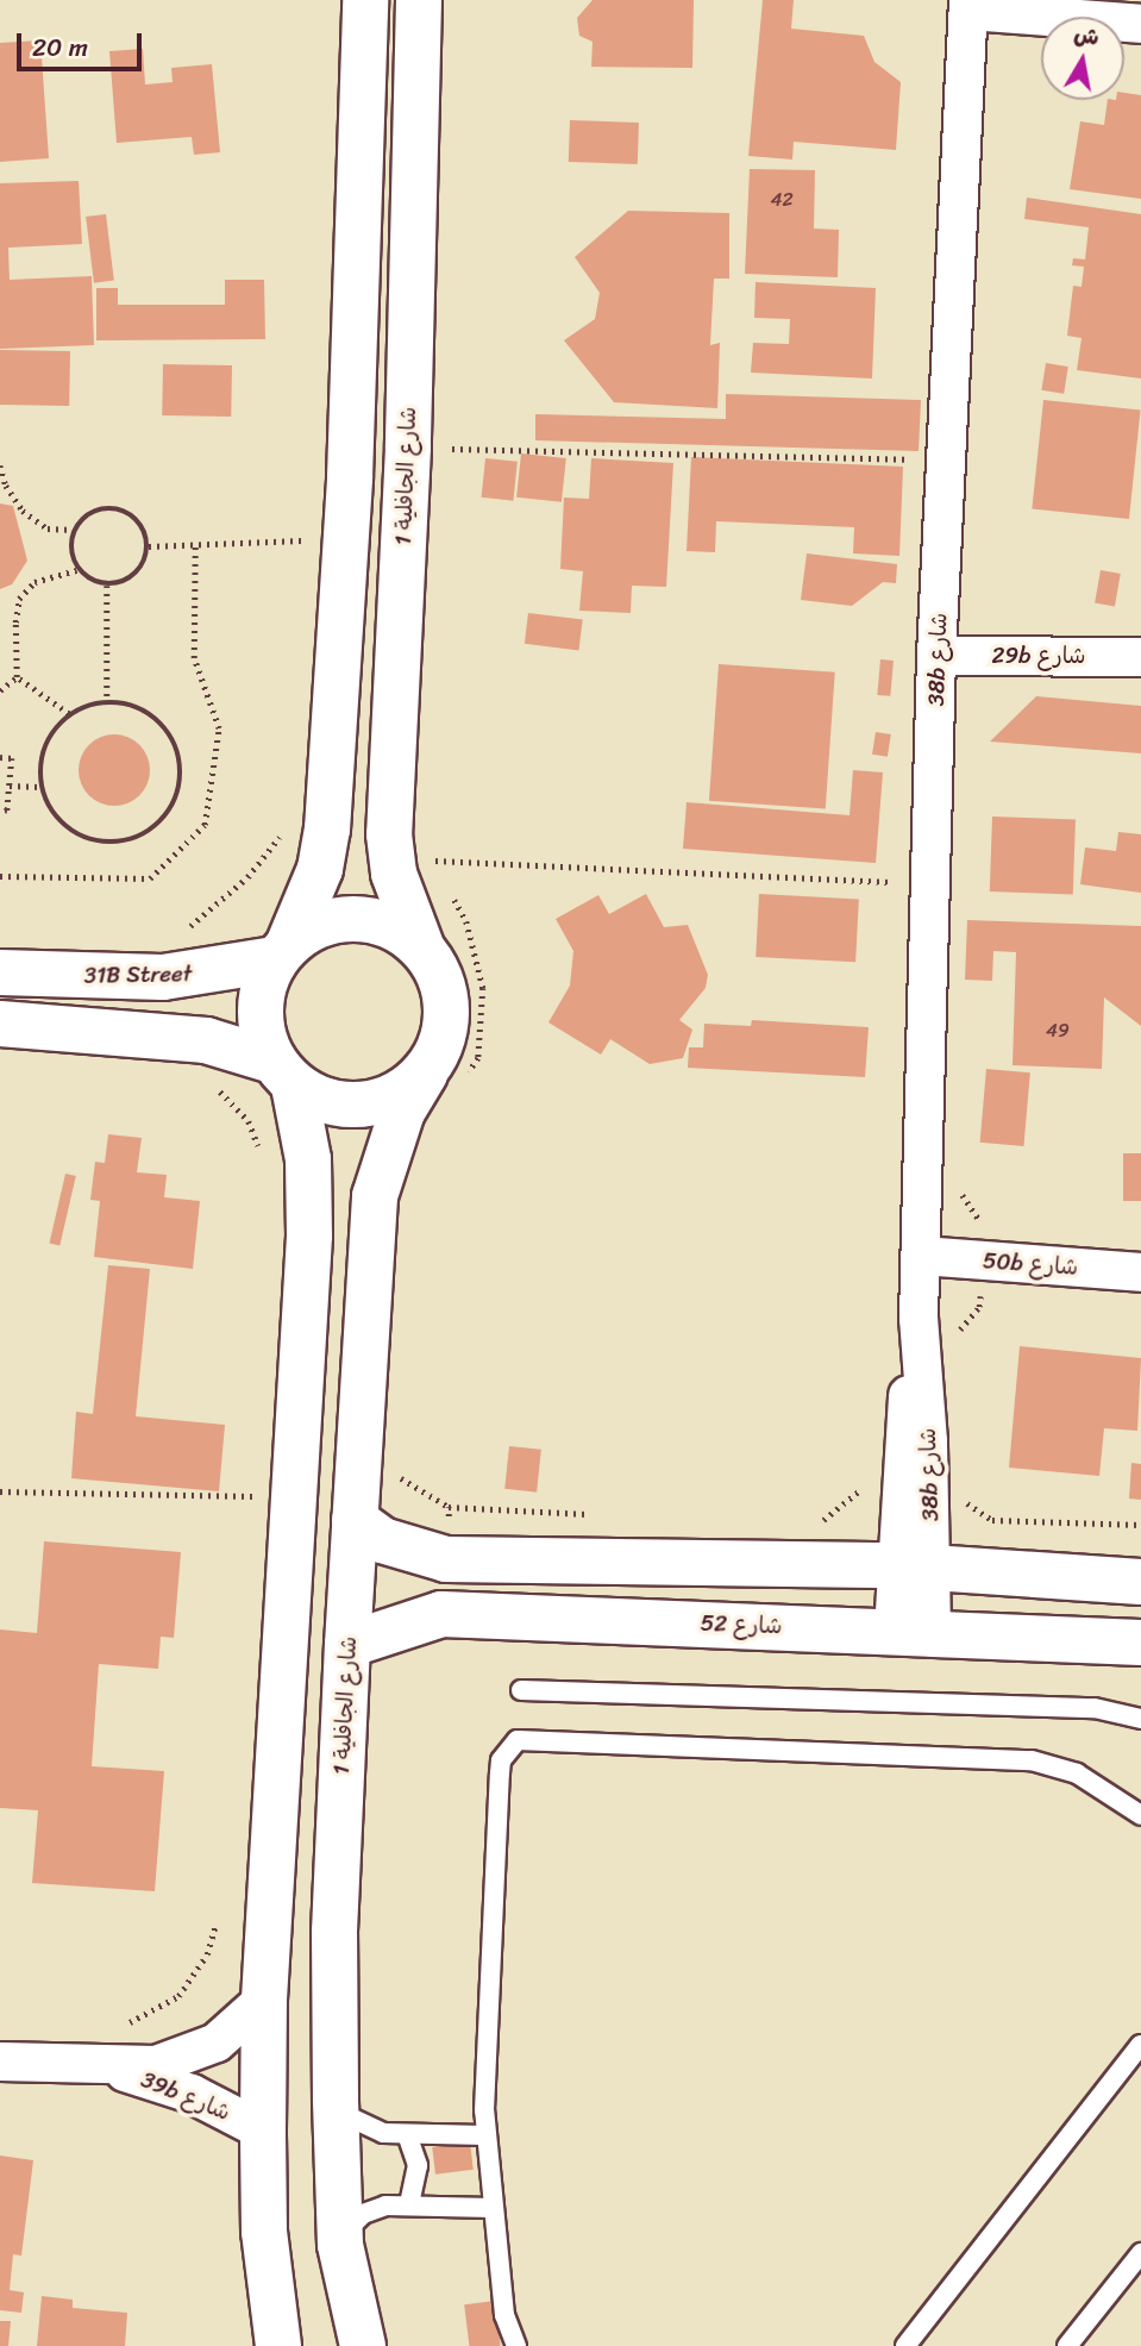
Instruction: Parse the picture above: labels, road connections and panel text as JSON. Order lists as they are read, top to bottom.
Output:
{
  "streets": {
    "street": [
      "شارع الجافلية 1",
      "29b شارع",
      "38b شارع",
      "31B Street",
      "50b شارع",
      "شارع 52",
      "39b شارع"
    ]
  },
  "crossings": [
    ["شارع الجافلية 1", "31B Street"],
    ["شارع الجافلية 1", "شارع 52"],
    ["29b شارع", "38b شارع"],
    ["38b شارع", "50b شارع"],
    ["38b شارع", "شارع 52"]
  ],
  "house_numbers": ["42", "49"],
  "scale_bar": "20 m",
  "north": "top"
}
